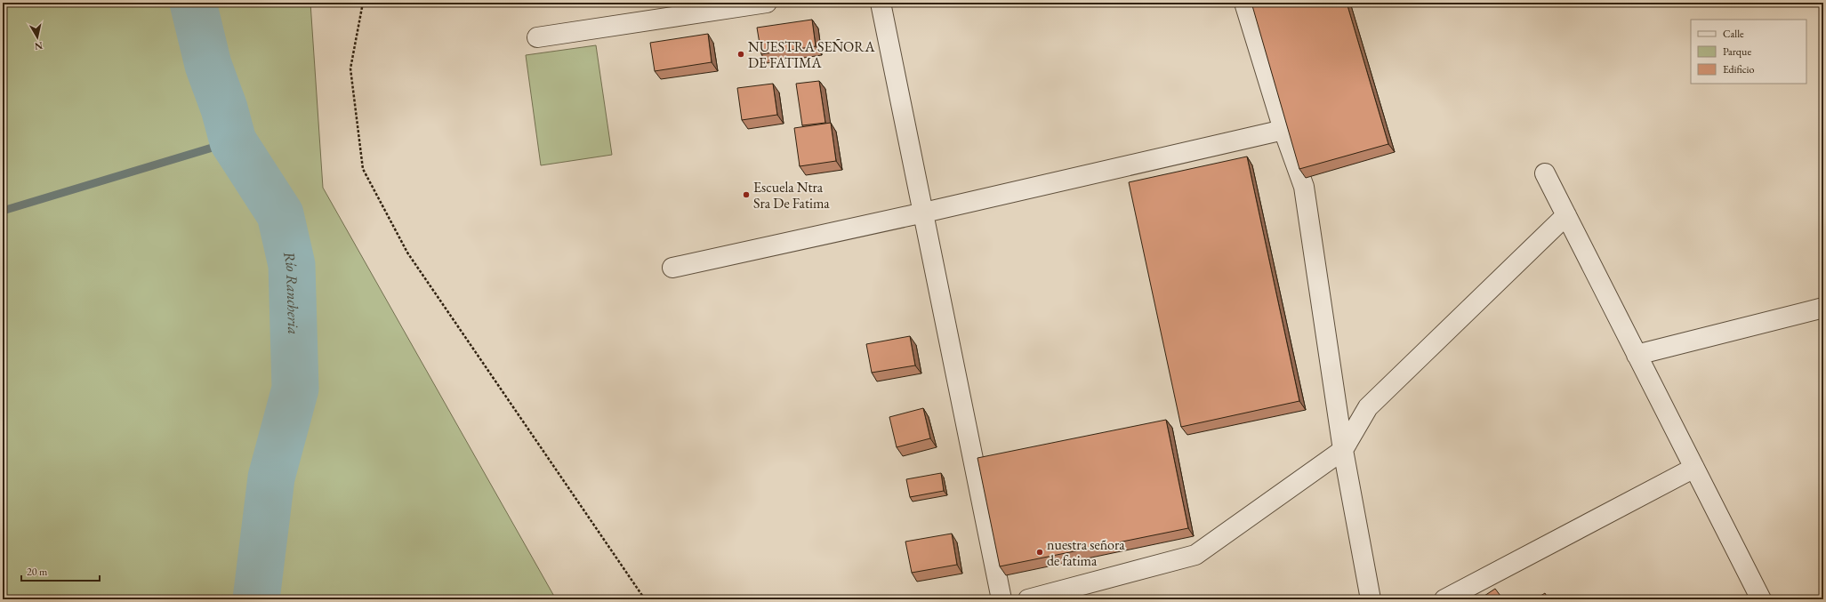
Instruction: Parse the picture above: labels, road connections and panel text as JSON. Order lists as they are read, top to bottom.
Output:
{
  "water": ["Río Rancheria"],
  "places": ["NUESTRA SEÑORA DE FATIMA", "Escuela Ntra Sra De Fatima", "nuestra señora de fatima"],
  "legend": ["Calle", "Parque", "Edificio"],
  "scale_bar": "20 m",
  "north": "bottom"
}
